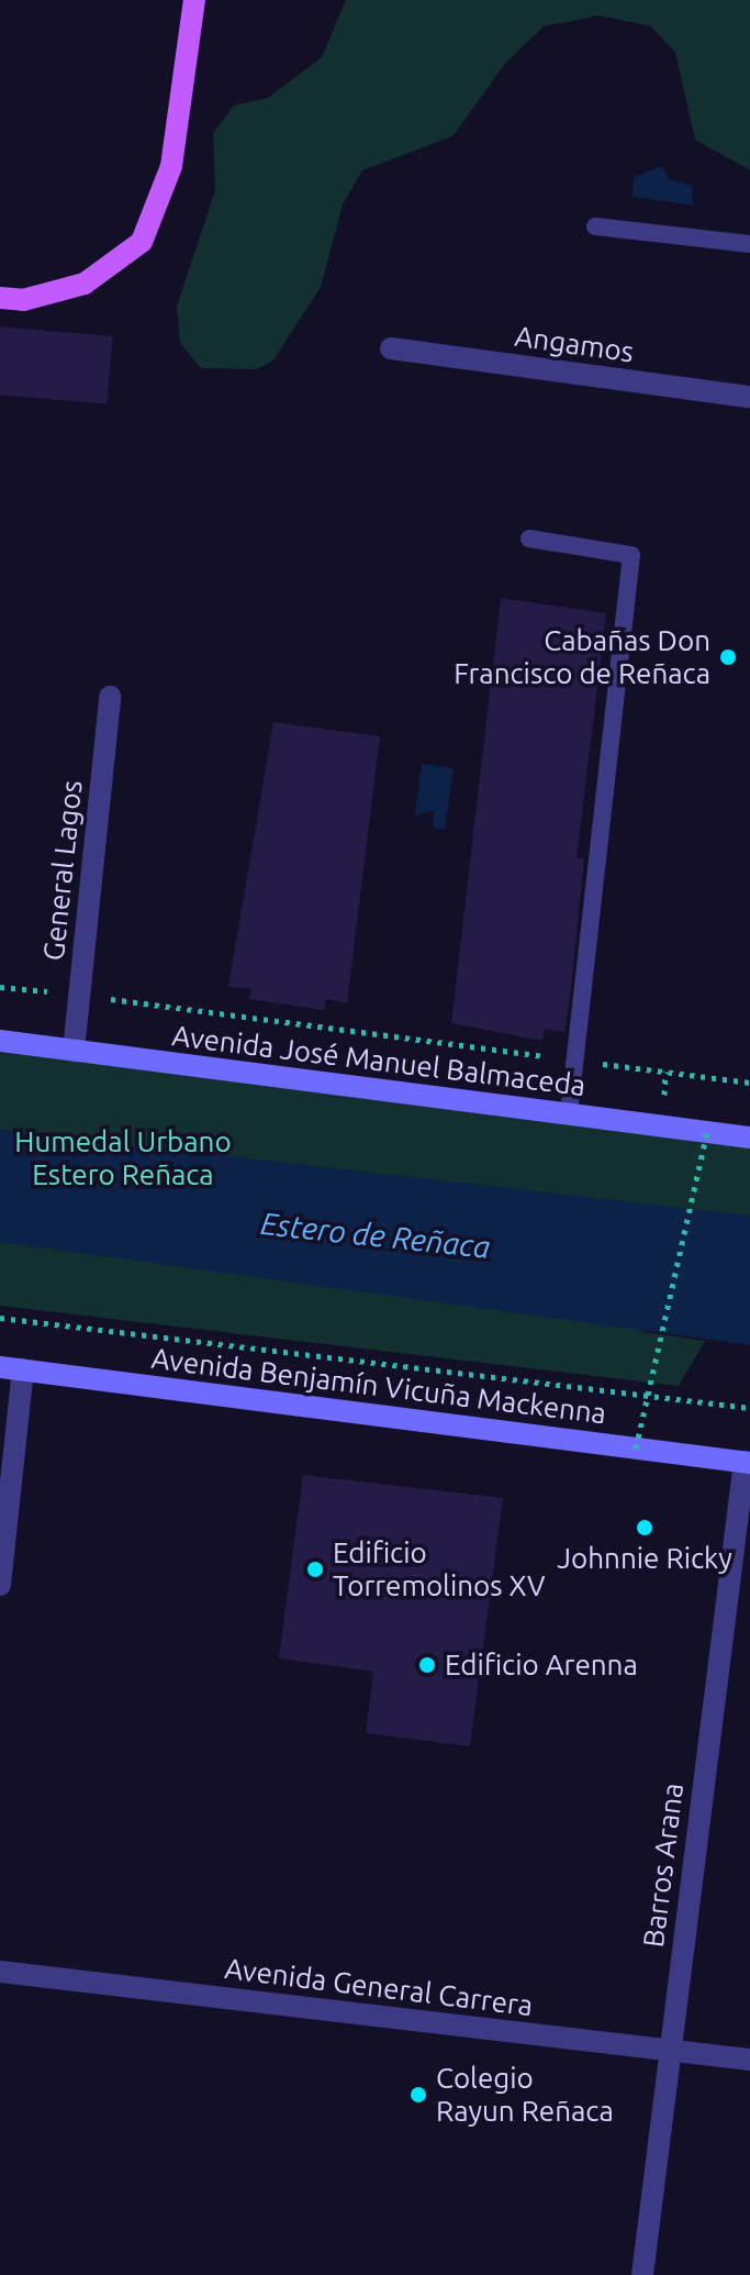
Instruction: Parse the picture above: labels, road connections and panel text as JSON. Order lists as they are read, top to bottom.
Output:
{
  "streets": {
    "main road": ["Avenida José Manuel Balmaceda", "Avenida Benjamín Vicuña Mackenna"],
    "street": [
      "Angamos",
      "General Lagos",
      "Barros Arana",
      "Avenida General Carrera"
    ]
  },
  "crossings": [
    ["General Lagos", "Avenida José Manuel Balmaceda"],
    ["Avenida Benjamín Vicuña Mackenna", "Barros Arana"],
    ["Barros Arana", "Avenida General Carrera"]
  ],
  "water": ["Estero de Reñaca"],
  "parks": ["Humedal Urbano Estero Reñaca"],
  "places": [
    "Cabañas Don Francisco de Reñaca",
    "Johnnie Ricky",
    "Edificio Torremolinos XV",
    "Edificio Arenna",
    "Colegio Rayun Reñaca"
  ]
}
